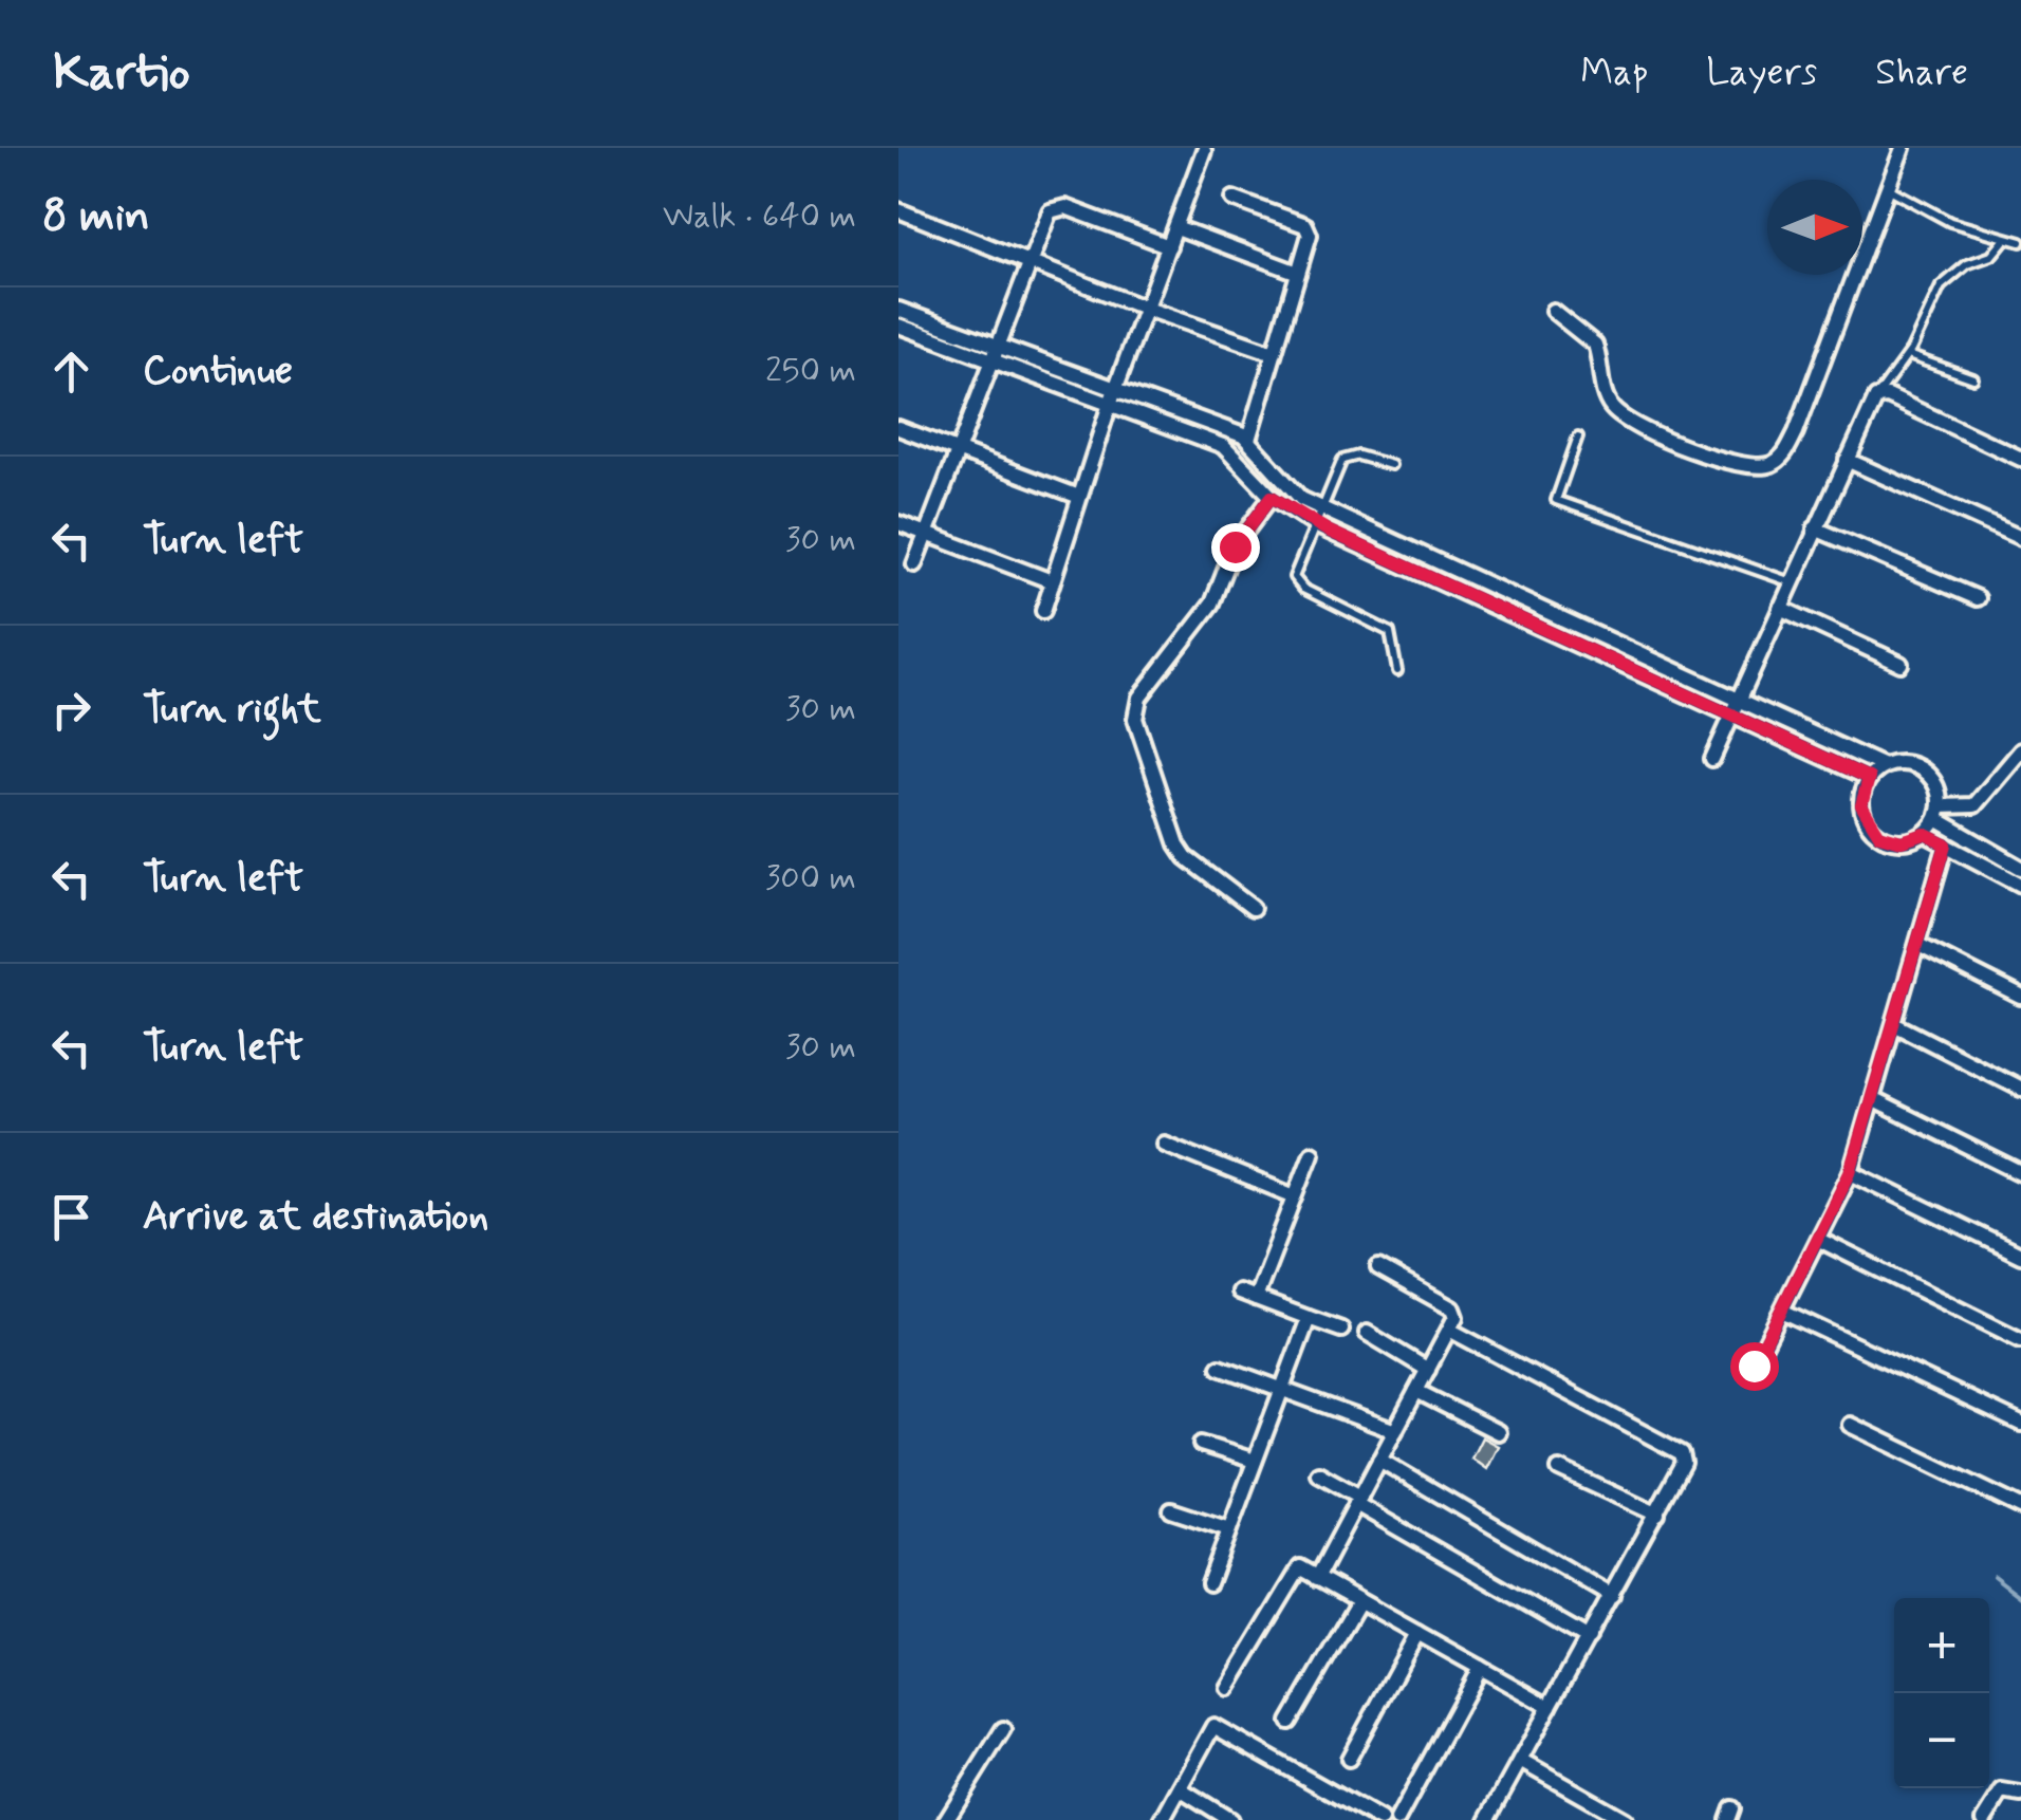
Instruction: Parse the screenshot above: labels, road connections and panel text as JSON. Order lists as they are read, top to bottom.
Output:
{
  "north": "right",
  "page": {
    "header": "Kartio",
    "nav": ["Map", "Layers", "Share"],
    "heading": ["8 min", "Walk · 640 m"],
    "list": [
      ["Continue", "250 m"],
      ["Turn left", "30 m"],
      ["Turn right", "30 m"],
      ["Turn left", "300 m"],
      ["Turn left", "30 m"],
      "Arrive at destination"
    ],
    "map_buttons": ["+", "−"]
  }
}
